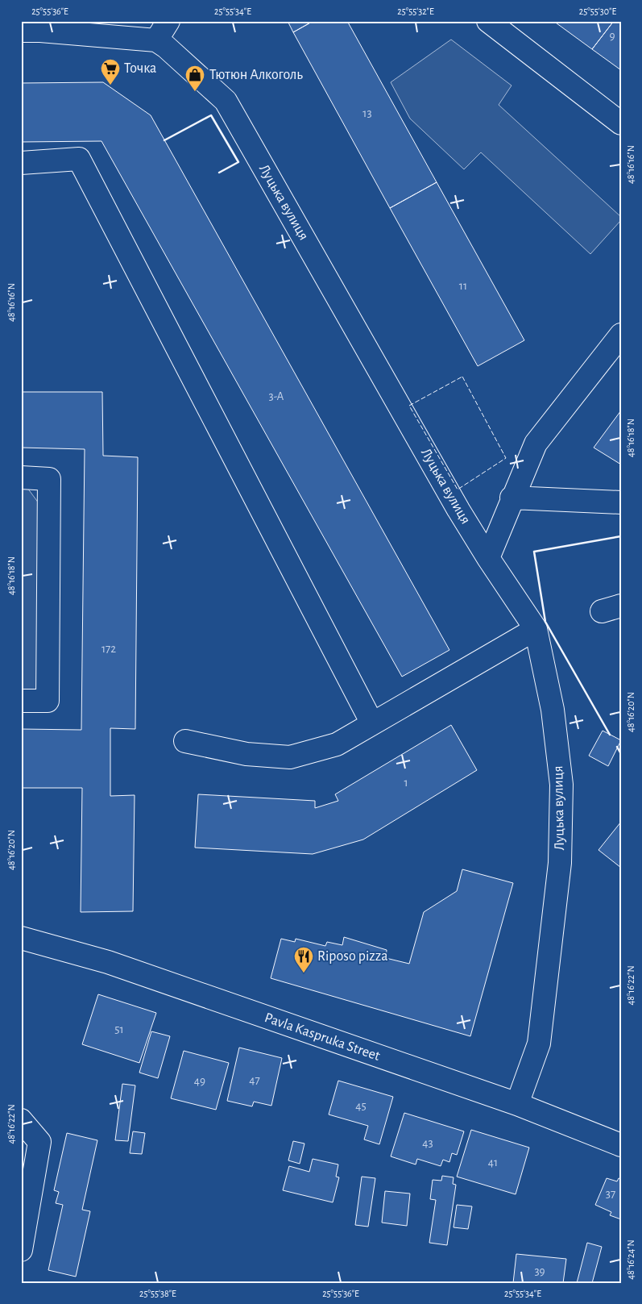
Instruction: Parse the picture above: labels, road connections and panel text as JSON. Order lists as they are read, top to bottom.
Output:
{
  "streets": {
    "street": ["Луцька вулиця", "Pavla Kaspruka Street"]
  },
  "crossings": [
    ["Луцька вулиця", "Pavla Kaspruka Street"]
  ],
  "places": {
    "supermarket": ["Точка"],
    "shop": ["Тютюн Алкоголь"],
    "restaurant": ["Riposo pizza"]
  },
  "house_numbers": [
    "9",
    "13",
    "11",
    "3-А",
    "172",
    "1",
    "51",
    "47",
    "49",
    "45",
    "43",
    "41",
    "37",
    "39"
  ],
  "coordinates": [
    "25°55'36\"E",
    "25°55'34\"E",
    "25°55'32\"E",
    "25°55'30\"E",
    "48°16'16\"N",
    "48°16'18\"N",
    "48°16'20\"N",
    "48°16'22\"N",
    "48°16'24\"N",
    "25°55'38\"E"
  ]
}
